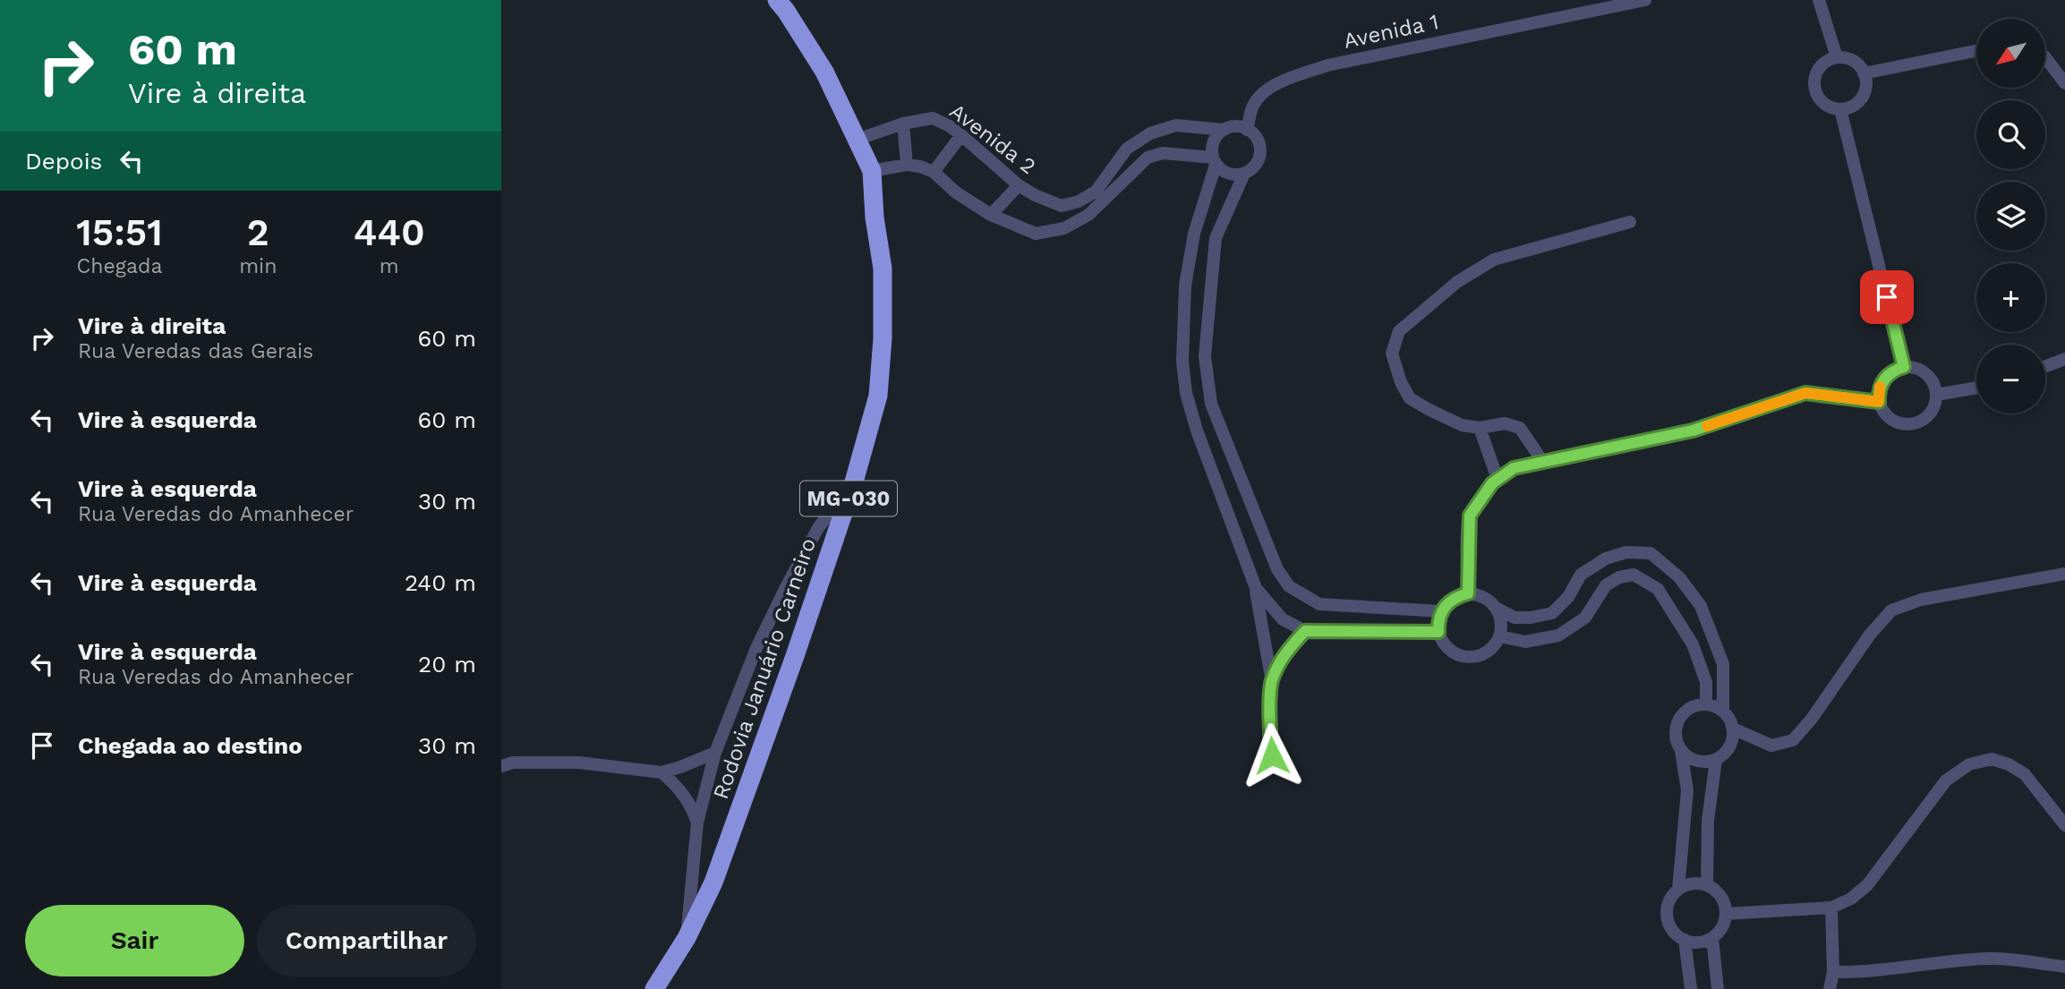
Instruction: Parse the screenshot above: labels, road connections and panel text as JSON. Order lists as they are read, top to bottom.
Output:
{
  "streets": {
    "highway": ["MG-030", "Rodovia Januário Carneiro"],
    "street": ["Avenida 1", "Avenida 2"]
  },
  "crossings": [
    ["Avenida 1", "Avenida 2"],
    ["Avenida 2", "Rodovia Januário Carneiro"]
  ],
  "north": "bottom left",
  "page": {
    "turn": ["60 m", "Vire à direita"],
    "map_buttons": ["+", "−"],
    "then": "Depois",
    "eta": [
      "15:51",
      "Chegada",
      "2",
      "min",
      "440",
      "m"
    ],
    "list": [
      {
        "name": "Vire à direita",
        "note": "Rua Veredas das Gerais",
        "value": "60 m"
      },
      {
        "name": "Vire à esquerda",
        "value": "60 m"
      },
      {
        "name": "Vire à esquerda",
        "note": "Rua Veredas do Amanhecer",
        "value": "30 m"
      },
      {
        "name": "Vire à esquerda",
        "value": "240 m"
      },
      {
        "name": "Vire à esquerda",
        "note": "Rua Veredas do Amanhecer",
        "value": "20 m"
      },
      {
        "name": "Chegada ao destino",
        "value": "30 m"
      }
    ],
    "buttons": ["Sair", "Compartilhar"]
  }
}
